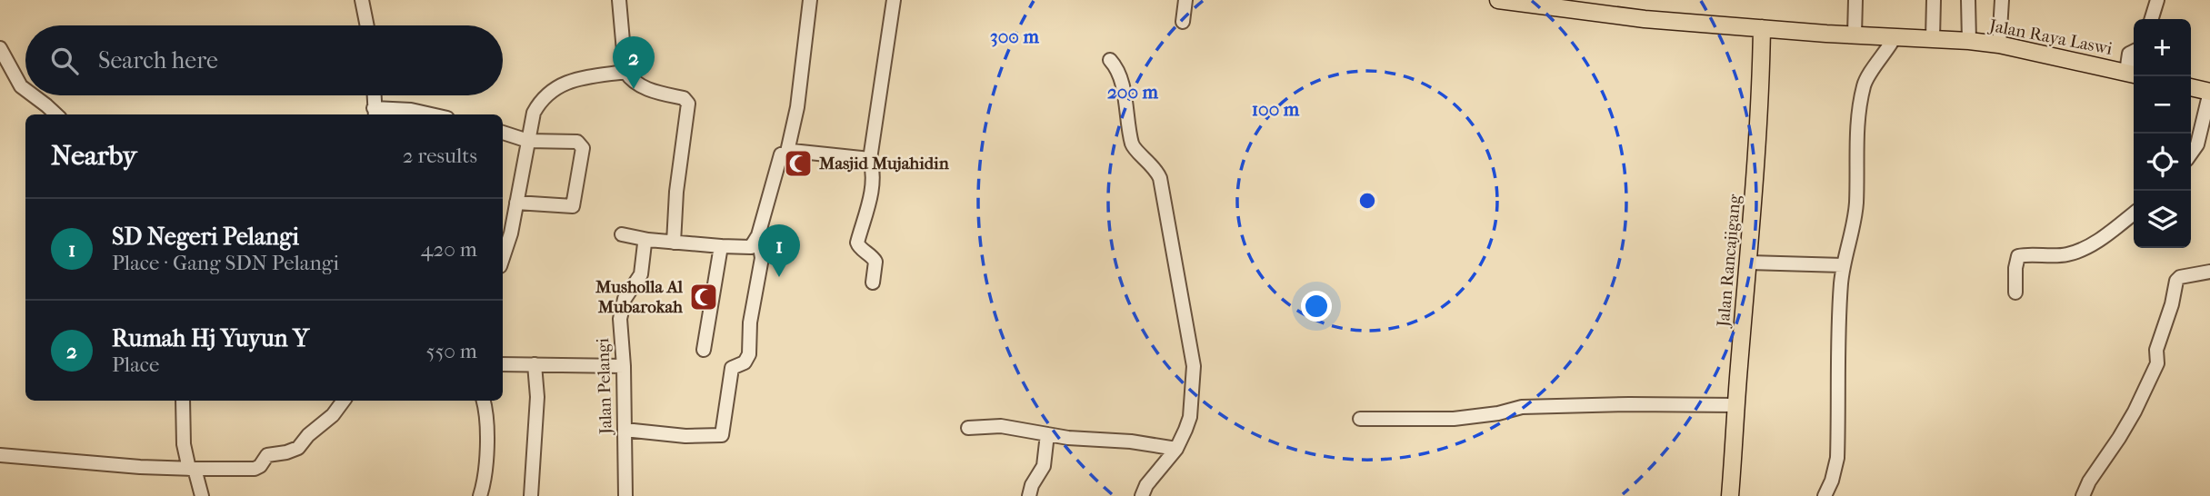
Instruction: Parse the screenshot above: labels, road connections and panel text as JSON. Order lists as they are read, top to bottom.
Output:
{
  "streets": {
    "main road": ["Jalan Raya Laswi", "Jalan Rancajigang"],
    "street": ["Jalan Pelangi"]
  },
  "crossings": [
    ["Jalan Raya Laswi", "Jalan Rancajigang"]
  ],
  "places": {
    "mosque": ["Masjid Mujahidin", "Musholla Al Mubarokah"]
  },
  "page": {
    "map_buttons": ["+", "−"],
    "search": "Search here",
    "pins": ["2", "1"],
    "heading": ["Nearby", "2 results"],
    "list": [
      {
        "mark": "1",
        "name": "SD Negeri Pelangi",
        "note": "Place · Gang SDN Pelangi",
        "value": "420 m"
      },
      {
        "mark": "2",
        "name": "Rumah Hj Yuyun Y",
        "note": "Place",
        "value": "550 m"
      }
    ]
  },
  "rings": ["300 m", "200 m", "100 m"]
}
